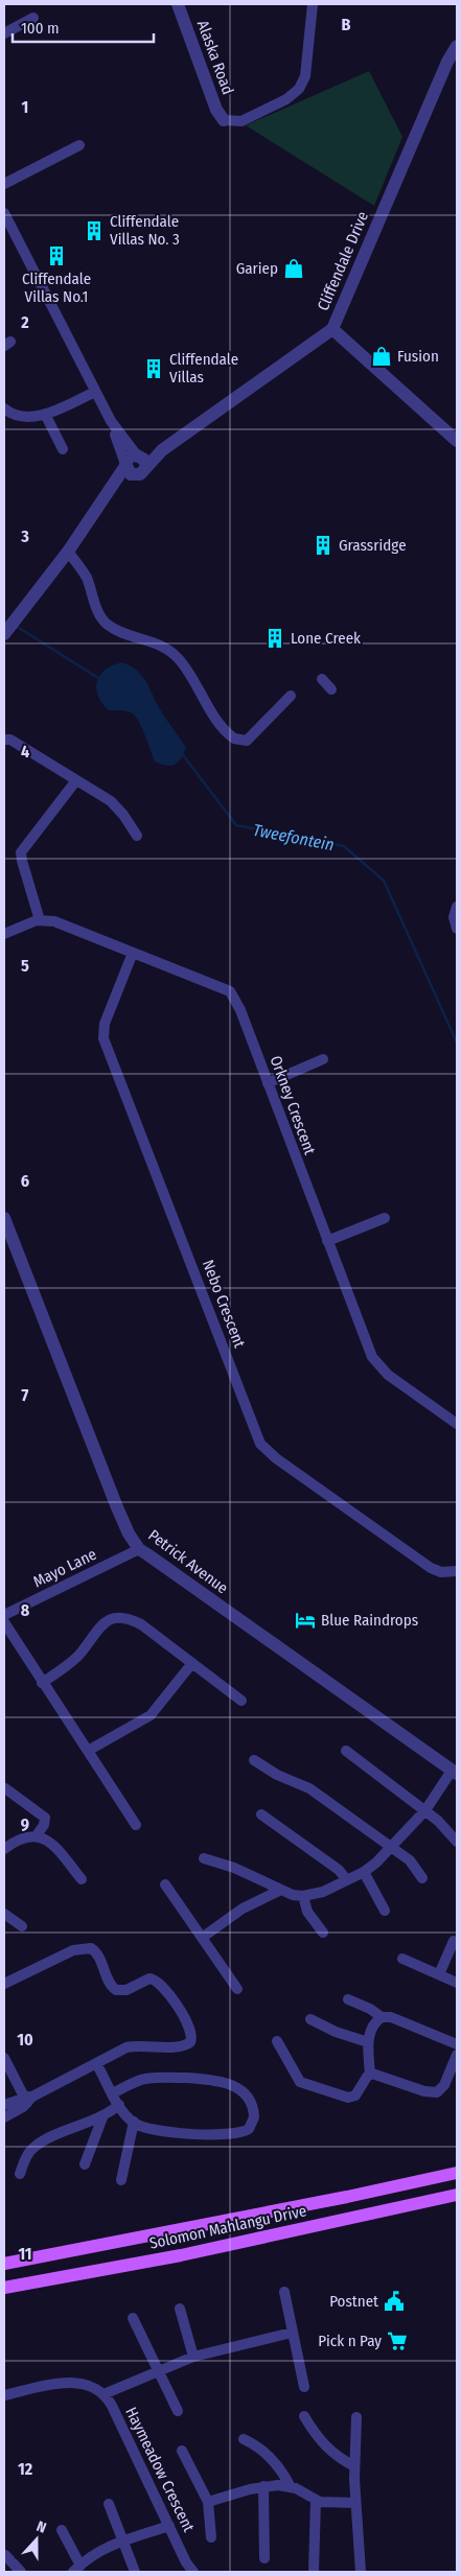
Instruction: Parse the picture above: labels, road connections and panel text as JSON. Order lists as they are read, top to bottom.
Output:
{
  "streets": {
    "main road": ["Solomon Mahlangu Drive"],
    "street": [
      "Alaska Road",
      "Cliffendale Drive",
      "Orkney Crescent",
      "Nebo Crescent",
      "Petrick Avenue",
      "Mayo Lane",
      "Haymeadow Crescent"
    ]
  },
  "crossings": [
    ["Orkney Crescent", "Nebo Crescent"],
    ["Petrick Avenue", "Mayo Lane"]
  ],
  "water": ["Tweefontein"],
  "places": {
    "building": [
      "Cliffendale Villas No. 3",
      "Cliffendale Villas No.1",
      "Cliffendale Villas",
      "Grassridge",
      "Lone Creek"
    ],
    "shop": ["Gariep", "Fusion"],
    "hotel": ["Blue Raindrops"],
    "public building": ["Postnet"],
    "supermarket": ["Pick n Pay"]
  },
  "scale_bar": "100 m",
  "north": "top",
  "grid": {
    "columns": ["B"],
    "rows": [
      "1",
      "2",
      "3",
      "4",
      "5",
      "6",
      "7",
      "8",
      "9",
      "10",
      "11",
      "12"
    ]
  }
}
